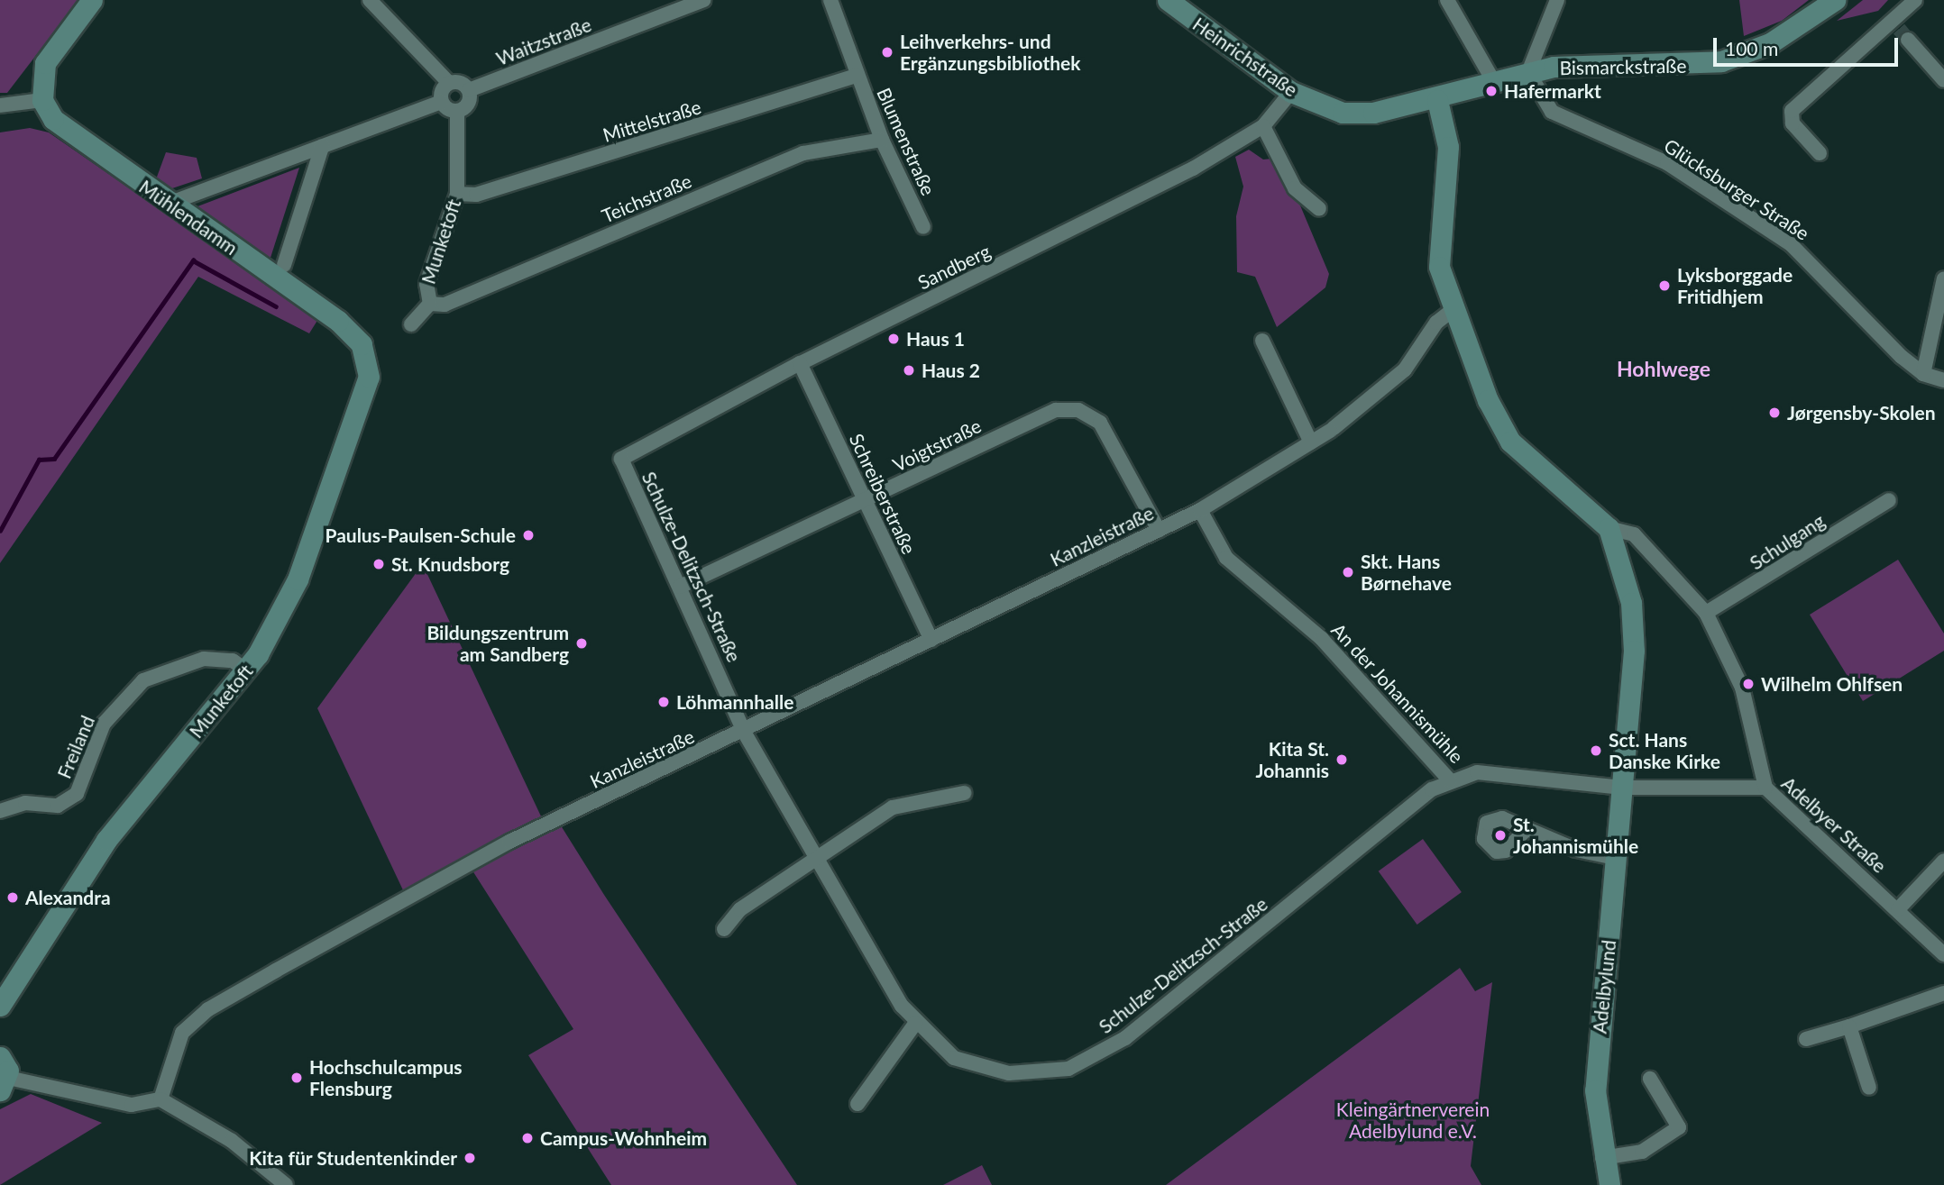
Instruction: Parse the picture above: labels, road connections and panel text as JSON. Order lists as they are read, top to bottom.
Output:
{
  "streets": {
    "street": [
      "Waitzstraße",
      "Heinrichstraße",
      "Bismarckstraße",
      "Mittelstraße",
      "Blumenstraße",
      "Glücksburger Straße",
      "Teichstraße",
      "Mühlendamm",
      "Munketoft",
      "Sandberg",
      "Voigtstraße",
      "Schreiberstraße",
      "Kanzleistraße",
      "Schulgang",
      "Schulze-Delitzsch-Straße",
      "An der Johannismühle",
      "Freiland",
      "Adelbyer Straße",
      "Adelbylund"
    ]
  },
  "crossings": [
    ["Heinrichstraße", "Bismarckstraße"],
    ["Heinrichstraße", "Sandberg"],
    ["Bismarckstraße", "Glücksburger Straße"],
    ["Mittelstraße", "Blumenstraße"],
    ["Mittelstraße", "Munketoft"],
    ["Blumenstraße", "Teichstraße"],
    ["Teichstraße", "Munketoft"],
    ["Mühlendamm", "Munketoft"],
    ["Munketoft", "Freiland"],
    ["Sandberg", "Schreiberstraße"],
    ["Sandberg", "Schulze-Delitzsch-Straße"],
    ["Voigtstraße", "Schreiberstraße"],
    ["Voigtstraße", "Kanzleistraße"],
    ["Voigtstraße", "Schulze-Delitzsch-Straße"],
    ["Schreiberstraße", "Kanzleistraße"],
    ["Kanzleistraße", "Schulze-Delitzsch-Straße"],
    ["Kanzleistraße", "An der Johannismühle"],
    ["Schulgang", "Adelbyer Straße"],
    ["Schulze-Delitzsch-Straße", "An der Johannismühle"],
    ["An der Johannismühle", "Adelbyer Straße"],
    ["An der Johannismühle", "Adelbylund"],
    ["Adelbyer Straße", "Adelbylund"]
  ],
  "districts": ["Hohlwege"],
  "parks": ["Kleingärtnerverein Adelbylund e.V."],
  "places": [
    "Leihverkehrs- und Ergänzungsbibliothek",
    "Hafermarkt",
    "Lyksborggade Fritidhjem",
    "Haus 1",
    "Haus 2",
    "Jørgensby-Skolen",
    "Paulus-Paulsen-Schule",
    "St. Knudsborg",
    "Skt. Hans Børnehave",
    "Bildungszentrum am Sandberg",
    "Wilhelm Ohlfsen",
    "Löhmannhalle",
    "Sct. Hans Danske Kirke",
    "Kita St. Johannis",
    "St. Johannismühle",
    "Alexandra",
    "Hochschulcampus Flensburg",
    "Campus-Wohnheim",
    "Kita für Studentenkinder"
  ],
  "scale_bar": "100 m"
}
